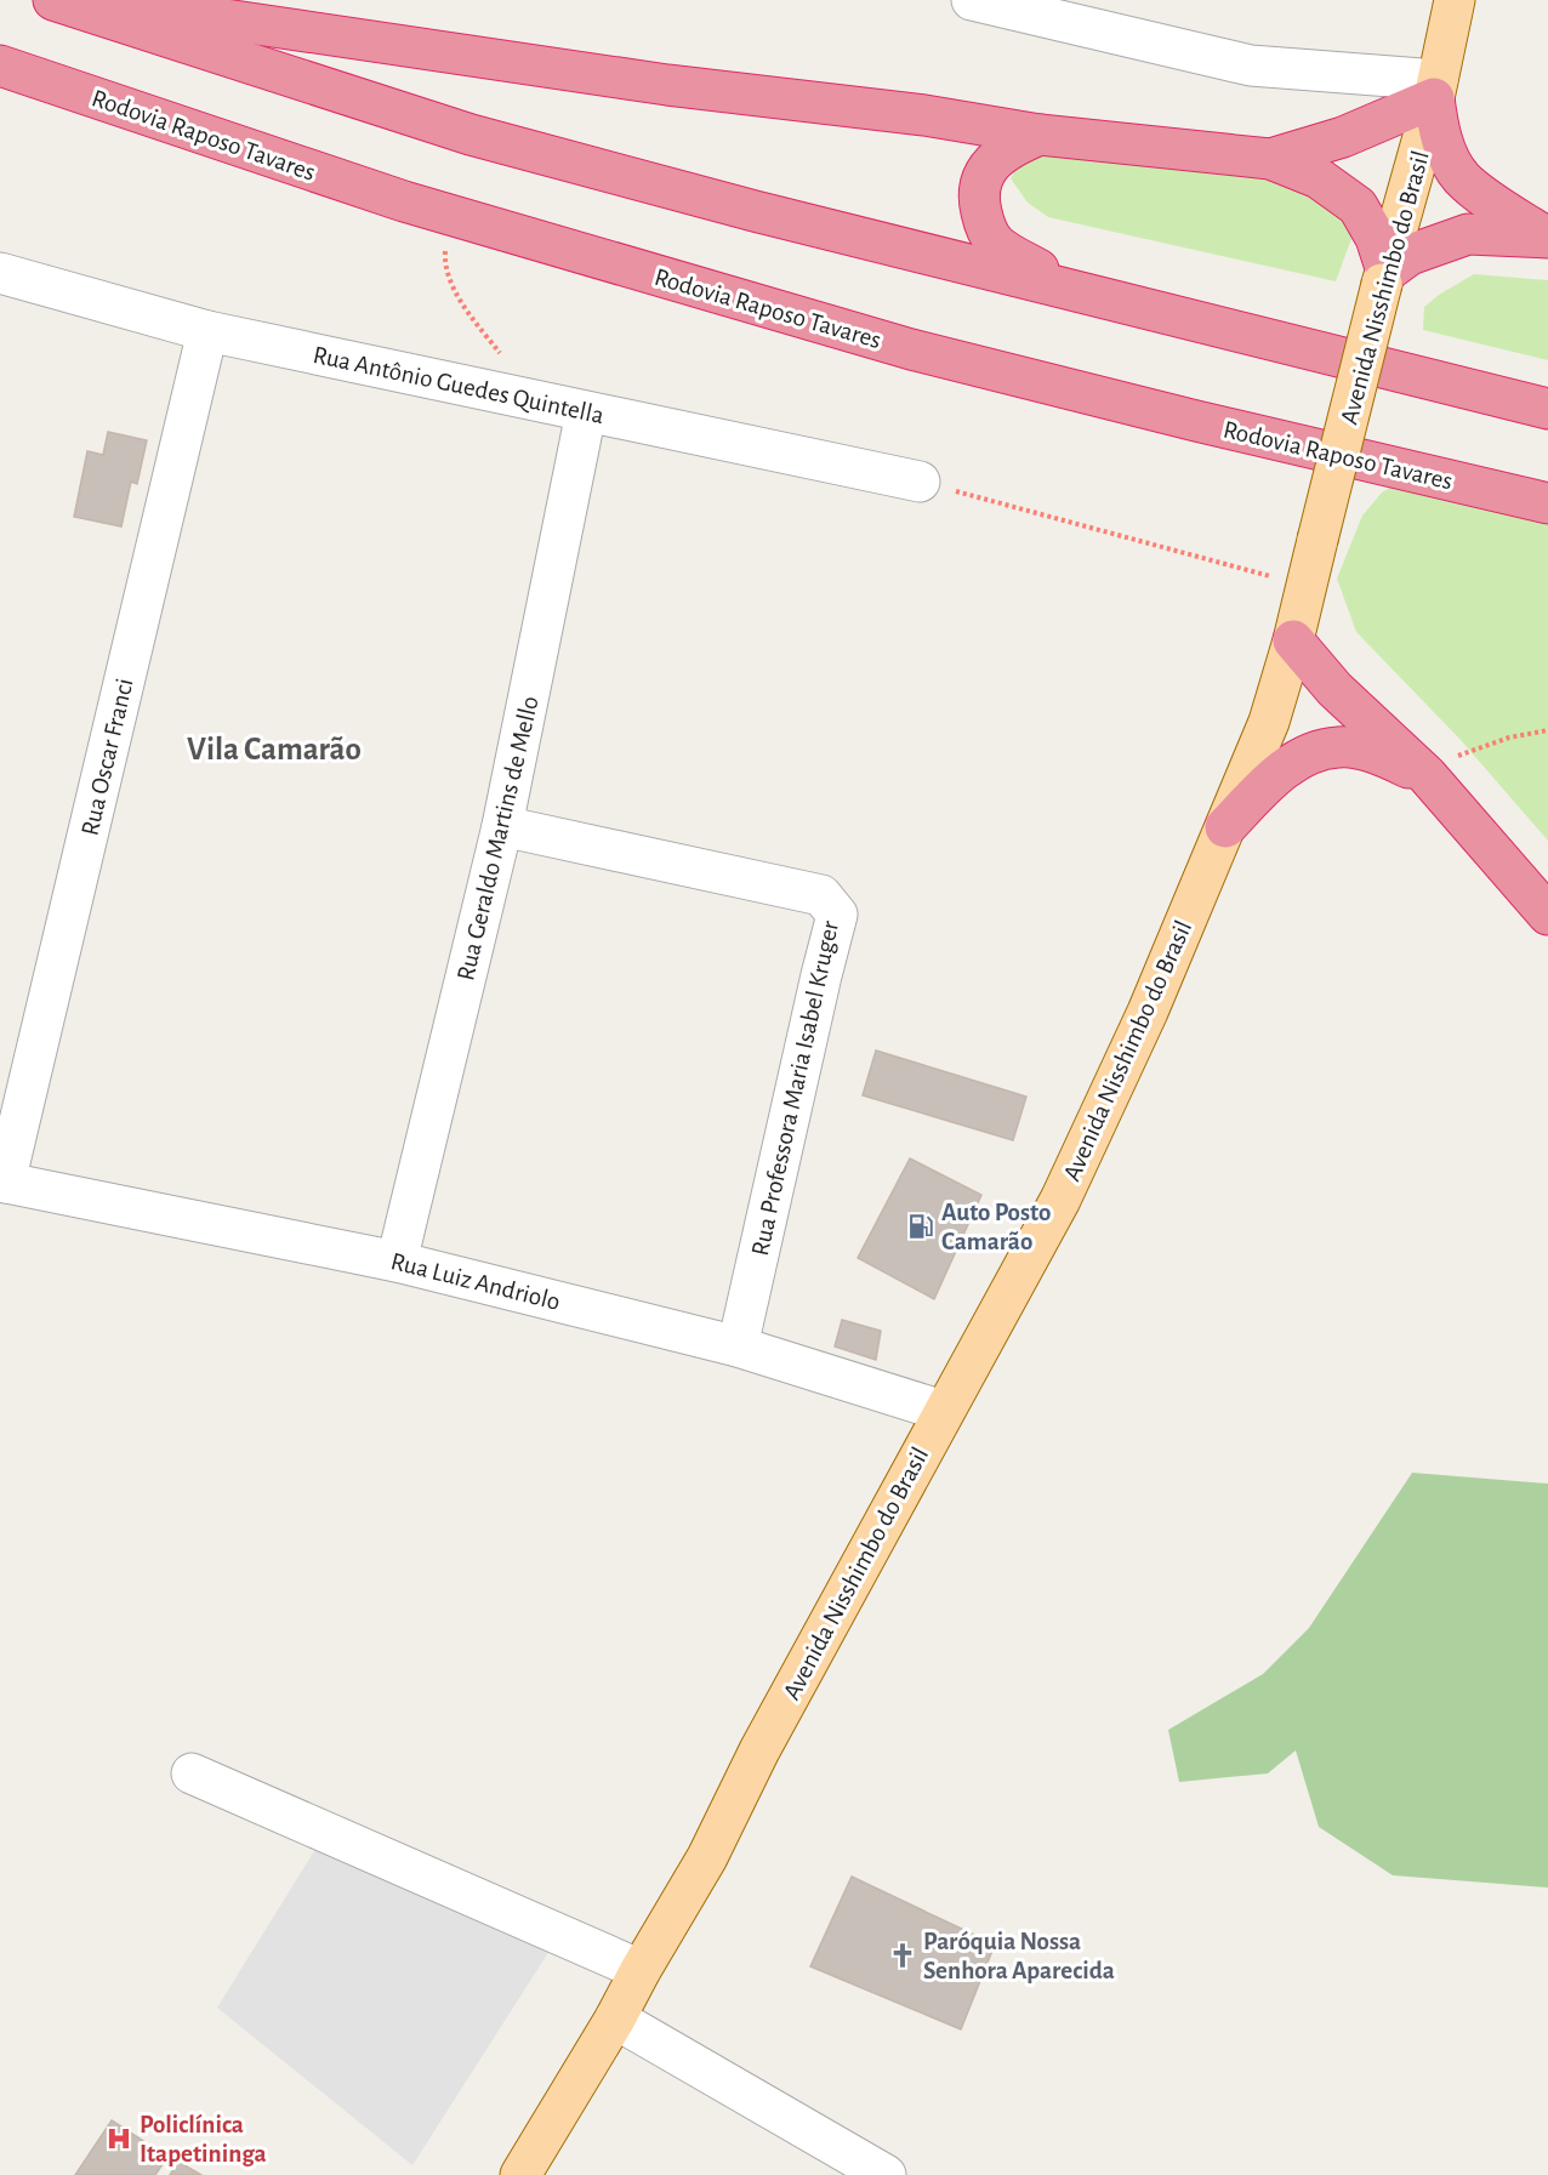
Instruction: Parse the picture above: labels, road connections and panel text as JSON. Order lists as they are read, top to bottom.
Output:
{
  "streets": {
    "highway": ["Rodovia Raposo Tavares"],
    "main road": ["Avenida Nisshimbo do Brasil"],
    "street": [
      "Rua Antônio Guedes Quintella",
      "Rua Oscar Franci",
      "Rua Geraldo Martins de Mello",
      "Rua Professora Maria Isabel Kruger",
      "Rua Luiz Andriolo"
    ]
  },
  "crossings": [
    ["Avenida Nisshimbo do Brasil", "Rua Luiz Andriolo"],
    ["Rua Antônio Guedes Quintella", "Rua Oscar Franci"],
    ["Rua Antônio Guedes Quintella", "Rua Geraldo Martins de Mello"],
    ["Rua Oscar Franci", "Rua Luiz Andriolo"],
    ["Rua Geraldo Martins de Mello", "Rua Professora Maria Isabel Kruger"],
    ["Rua Geraldo Martins de Mello", "Rua Luiz Andriolo"],
    ["Rua Professora Maria Isabel Kruger", "Rua Luiz Andriolo"]
  ],
  "districts": ["Vila Camarão"],
  "places": {
    "fuel station": ["Auto Posto Camarão"],
    "church": ["Paróquia Nossa Senhora Aparecida"],
    "hospital": ["Policlínica Itapetininga"]
  }
}
